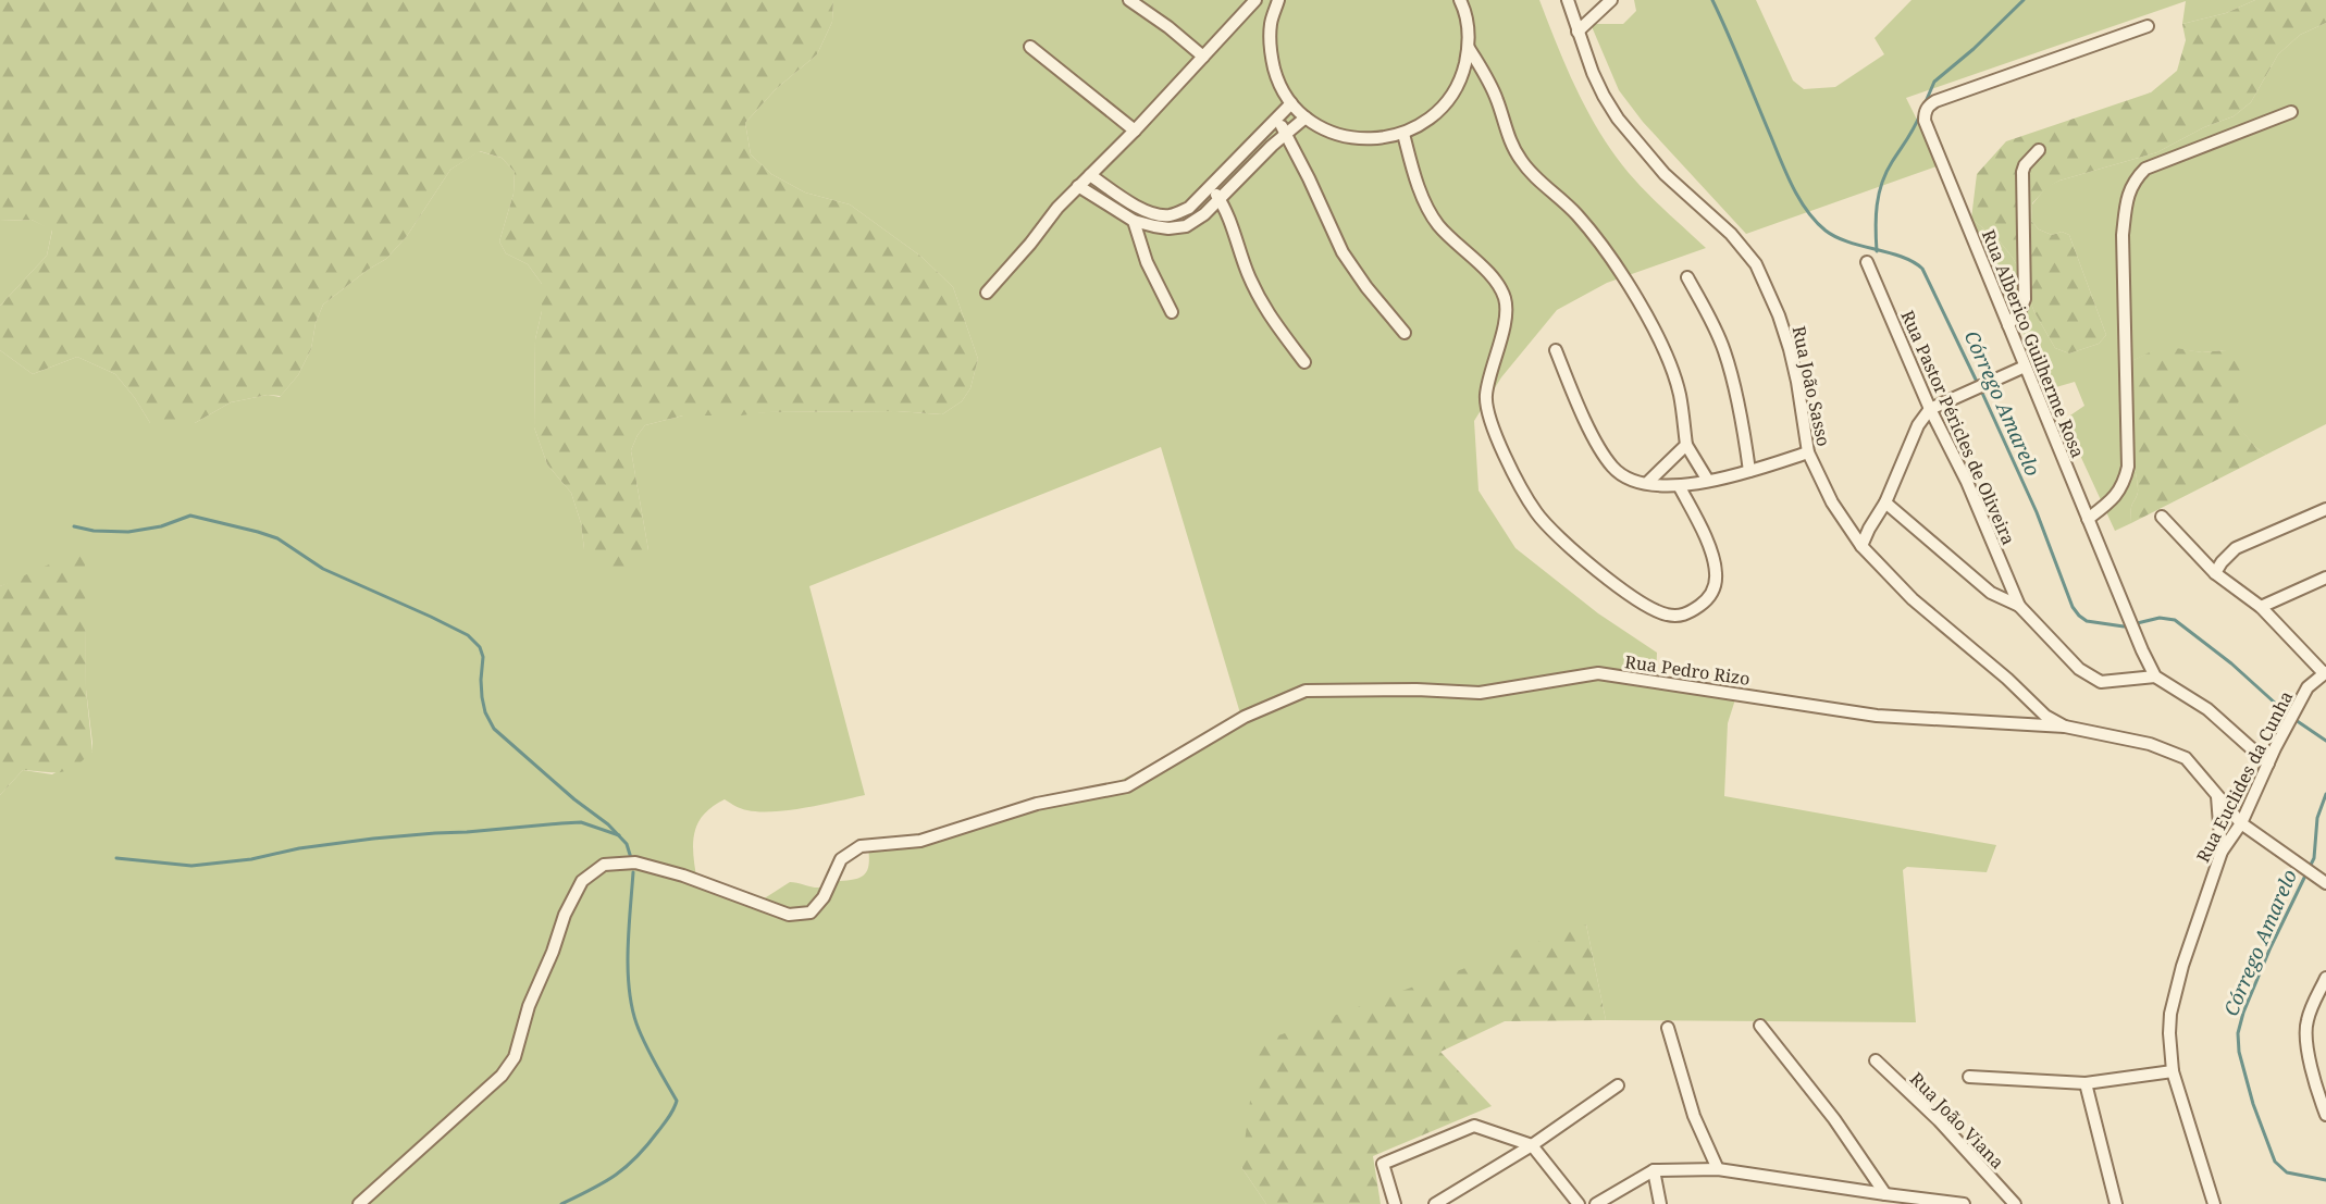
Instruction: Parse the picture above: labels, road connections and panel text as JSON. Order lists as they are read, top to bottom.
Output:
{
  "streets": {
    "street": [
      "Rua Alberico Guilherme Rosa",
      "Rua João Sasso",
      "Rua Pastor Péricles de Oliveira",
      "Rua Pedro Rizo",
      "Rua Euclides da Cunha",
      "Rua João Viana"
    ]
  },
  "crossings": [
    ["Rua João Sasso", "Rua Pedro Rizo"],
    ["Rua João Sasso", "Rua Euclides da Cunha"]
  ],
  "water": ["Córrego Amarelo"]
}
